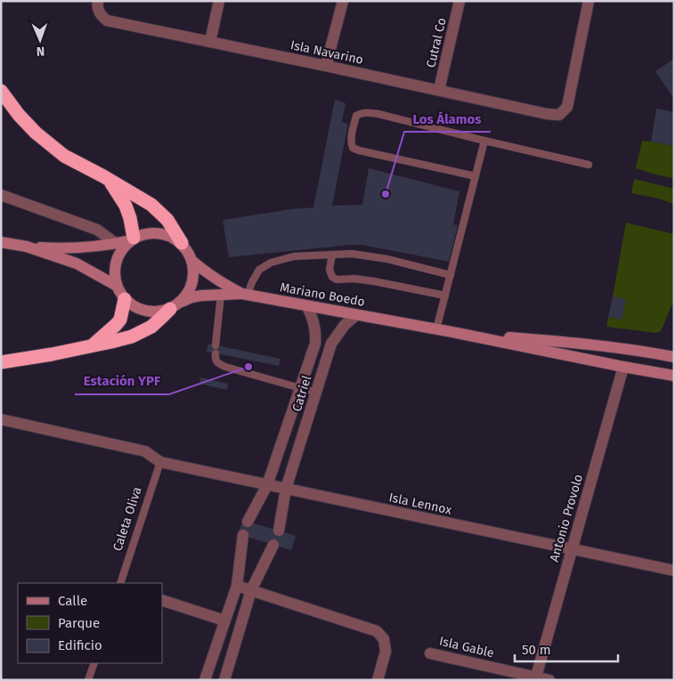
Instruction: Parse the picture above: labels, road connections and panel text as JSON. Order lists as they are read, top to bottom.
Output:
{
  "streets": {
    "main road": ["Mariano Boedo"],
    "street": [
      "Cutral Co",
      "Isla Navarino",
      "Catriel",
      "Isla Lennox",
      "Antonio Provolo",
      "Isla Gable"
    ],
    "lane": ["Caleta Oliva"]
  },
  "crossings": [
    ["Cutral Co", "Isla Navarino"],
    ["Mariano Boedo", "Catriel"],
    ["Mariano Boedo", "Antonio Provolo"],
    ["Catriel", "Isla Lennox"],
    ["Isla Lennox", "Antonio Provolo"],
    ["Isla Lennox", "Caleta Oliva"],
    ["Antonio Provolo", "Isla Gable"]
  ],
  "places": ["Los Álamos", "Estación YPF"],
  "legend": ["Calle", "Parque", "Edificio"],
  "scale_bar": "50 m",
  "north": "bottom"
}
